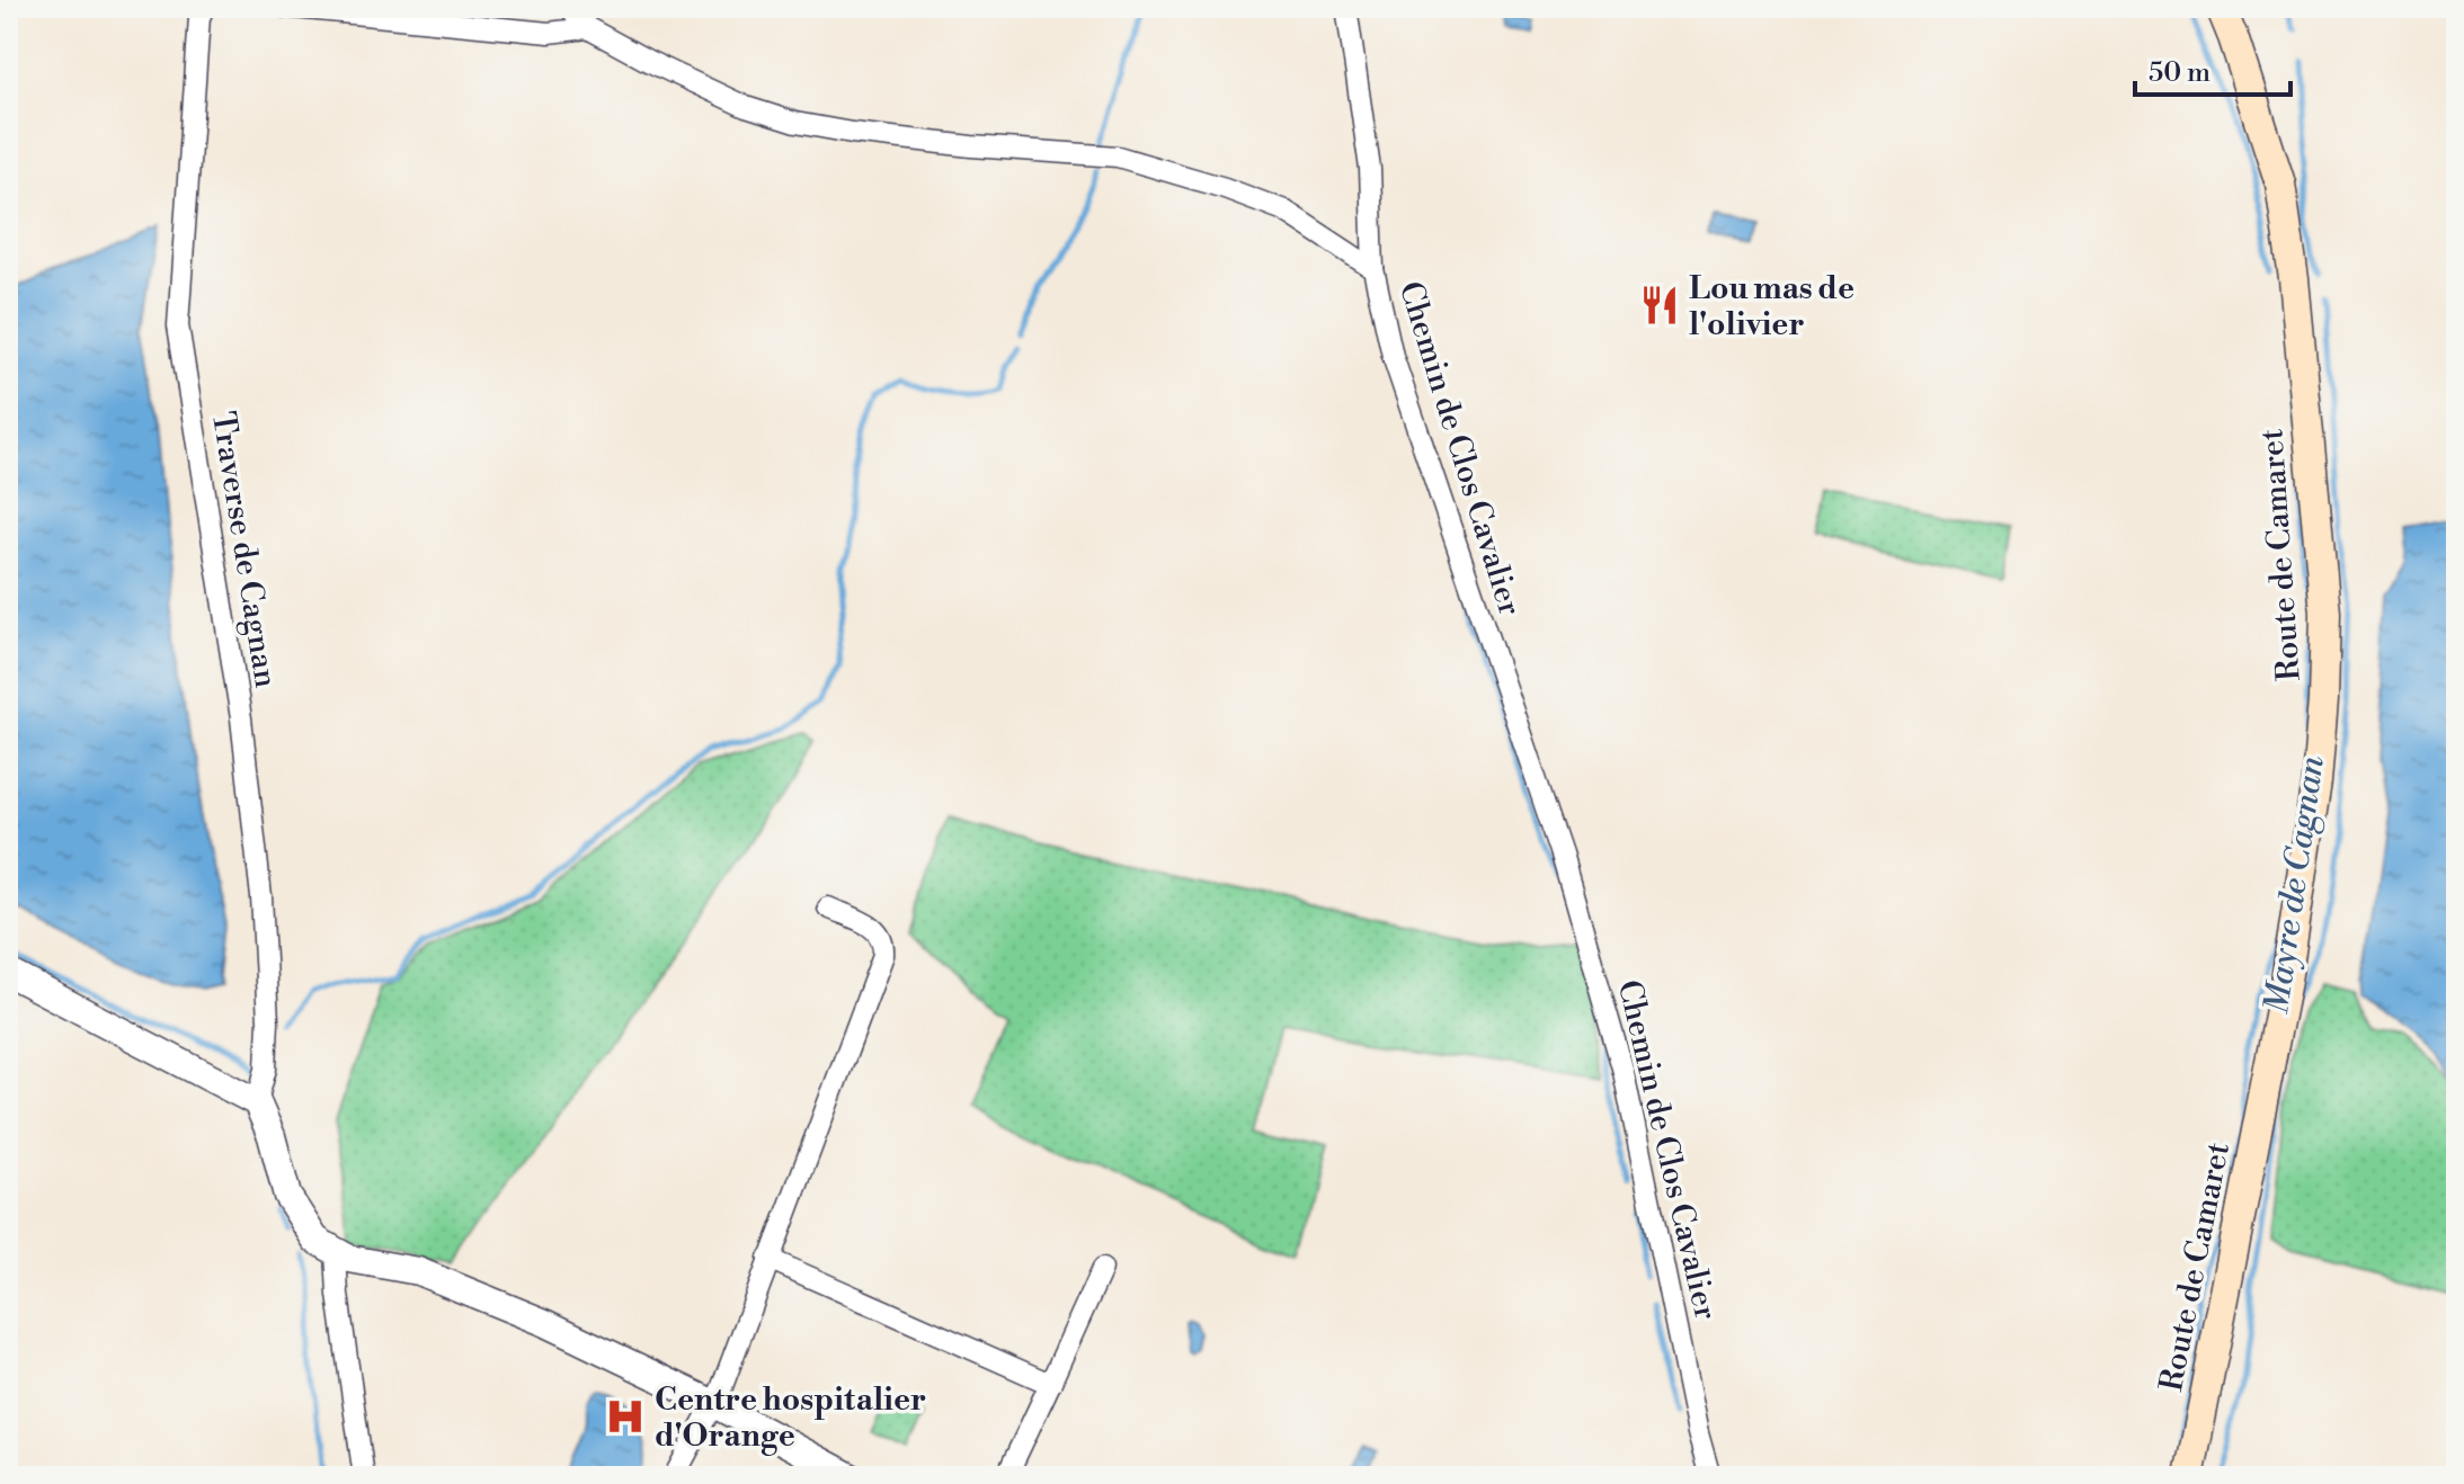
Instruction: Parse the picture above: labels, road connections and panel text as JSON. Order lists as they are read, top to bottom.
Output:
{
  "streets": {
    "main road": ["Route de Camaret"],
    "street": ["Chemin de Clos Cavalier", "Traverse de Cagnan"]
  },
  "water": ["Mayre de Cagnan"],
  "places": {
    "restaurant": ["Lou mas de l'olivier"],
    "hospital": ["Centre hospitalier d'Orange"]
  },
  "scale_bar": "50 m"
}
